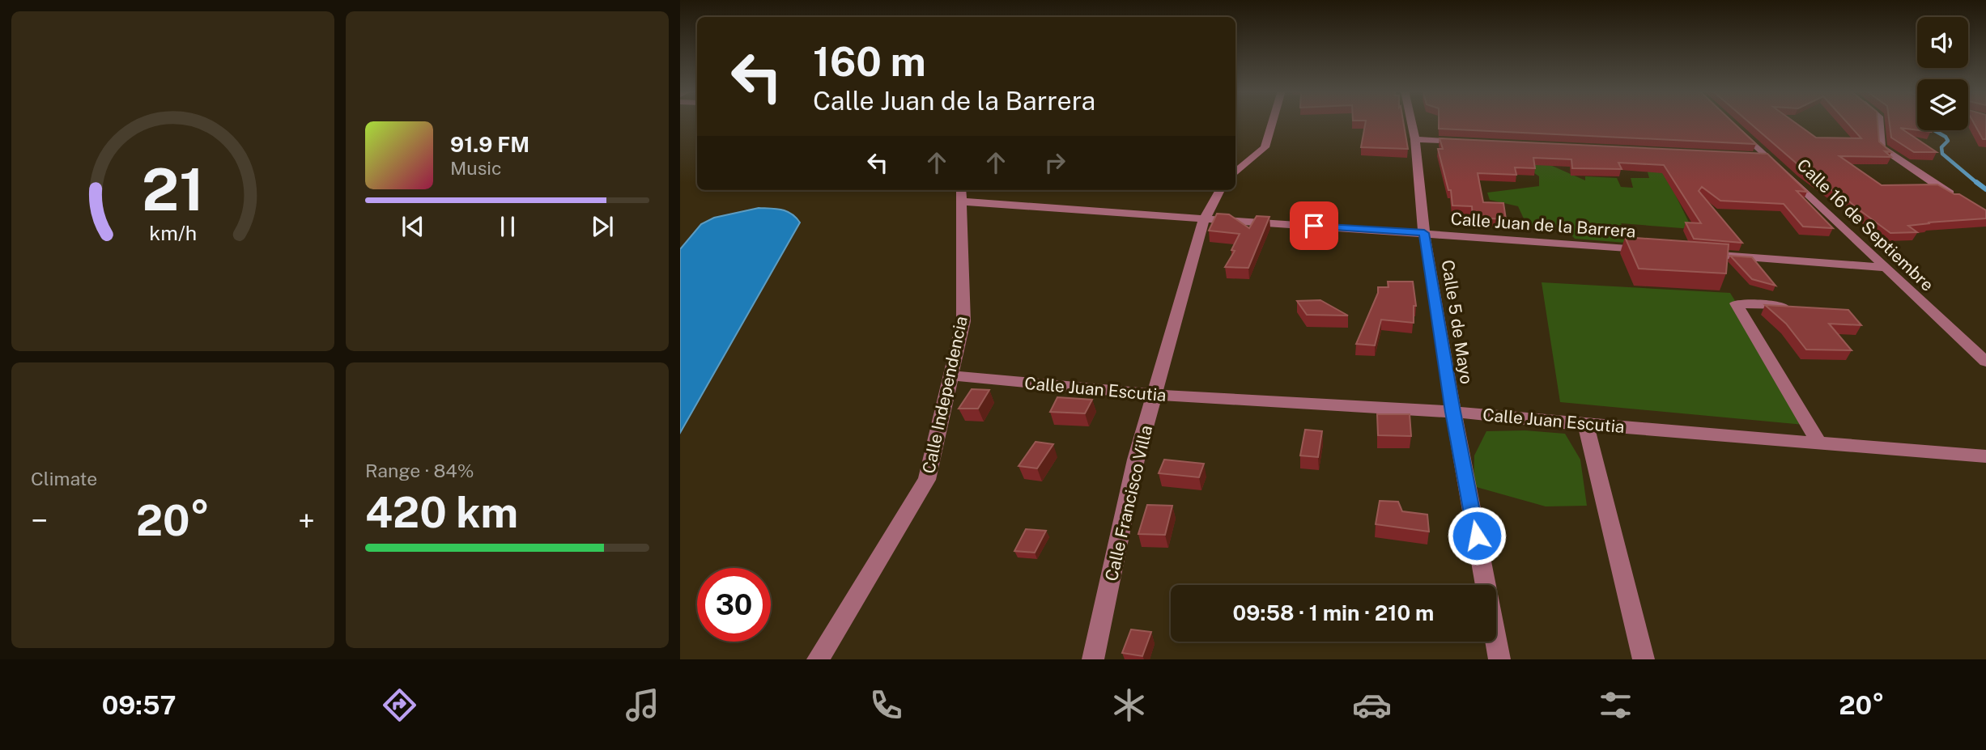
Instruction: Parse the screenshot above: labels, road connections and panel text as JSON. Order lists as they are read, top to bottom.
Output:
{
  "streets": {
    "street": [
      "Calle Juan de la Barrera",
      "Calle 16 de Septiembre",
      "Calle 5 de Mayo",
      "Calle Juan Escutia",
      "Calle Independencia",
      "Calle Francisco Villa"
    ]
  },
  "crossings": [
    ["Calle Juan de la Barrera", "Calle 5 de Mayo"],
    ["Calle Juan de la Barrera", "Calle Independencia"],
    ["Calle Juan de la Barrera", "Calle Francisco Villa"],
    ["Calle 5 de Mayo", "Calle Juan Escutia"],
    ["Calle Juan Escutia", "Calle Independencia"],
    ["Calle Juan Escutia", "Calle Francisco Villa"]
  ],
  "page": {
    "turn": ["160 m", "Calle Juan de la Barrera"],
    "song": ["91.9 FM", "Music"],
    "tile": [
      "Climate",
      ["Range · 84%", "420 km"]
    ],
    "heat": ["−", "20°", "+"],
    "limit": "30",
    "trip": "09:58 · 1 min · 210 m",
    "tabs": ["09:57", "20°"],
    "gauge": ["21", "km/h"]
  }
}
